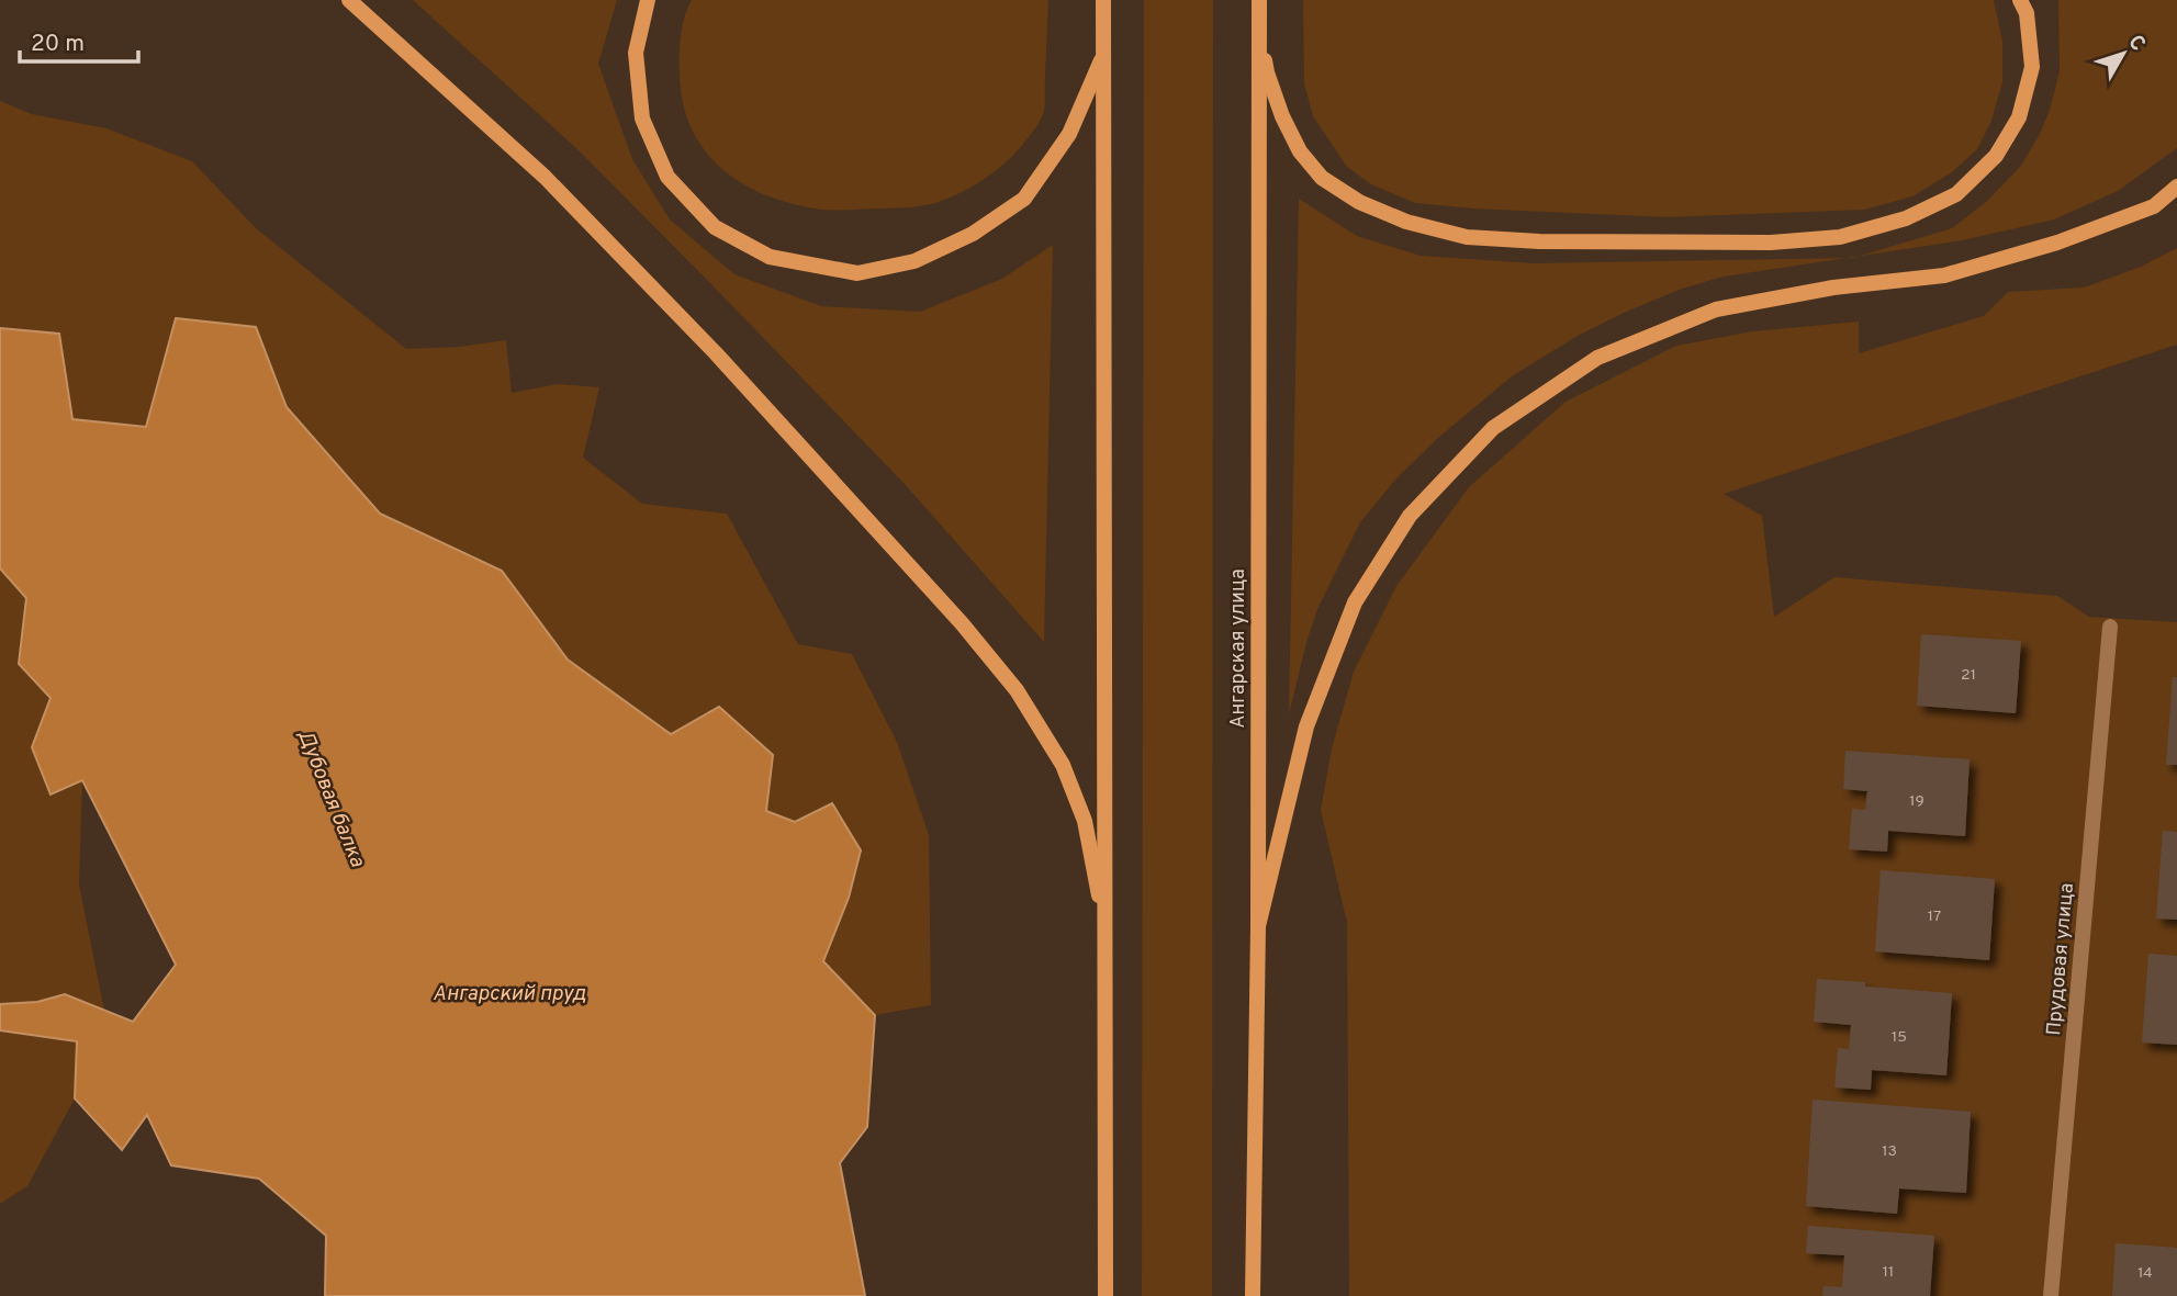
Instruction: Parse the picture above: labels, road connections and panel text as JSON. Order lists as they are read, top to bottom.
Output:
{
  "streets": {
    "main road": ["Ангарская улица"],
    "street": ["Прудовая улица"]
  },
  "water": ["Дубовая балка", "Ангарский пруд"],
  "house_numbers": [
    "21",
    "19",
    "17",
    "15",
    "13",
    "11",
    "14"
  ],
  "scale_bar": "20 m",
  "north": "top right"
}
